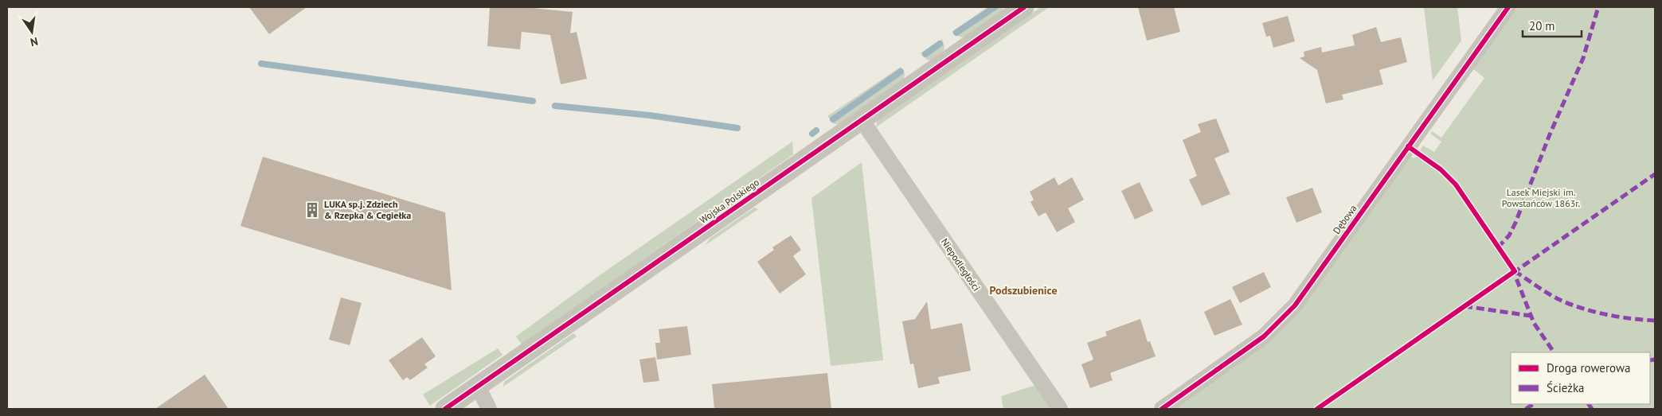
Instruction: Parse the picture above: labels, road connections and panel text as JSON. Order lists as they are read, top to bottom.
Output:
{
  "streets": {
    "street": ["Wojska Polskiego", "Dębowa", "Niepodległości"]
  },
  "crossings": [
    ["Wojska Polskiego", "Niepodległości"]
  ],
  "districts": ["Podszubienice"],
  "parks": ["Lasek Miejski im. Powstańców 1863r."],
  "places": {
    "building": ["LUKA sp.j. Zdziech & Rzepka & Cegiełka"]
  },
  "legend": ["Droga rowerowa", "Ścieżka"],
  "scale_bar": "20 m",
  "north": "bottom"
}
